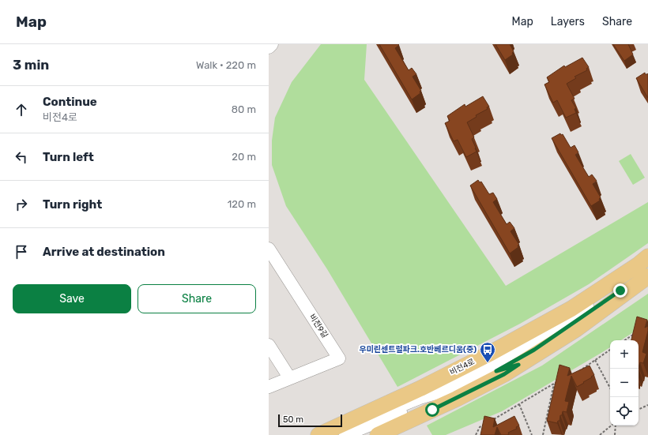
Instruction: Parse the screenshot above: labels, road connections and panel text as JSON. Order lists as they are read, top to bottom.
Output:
{
  "streets": {
    "main road": ["비전4로"],
    "street": ["비전9길"]
  },
  "places": {
    "bus stop": ["우미린센트럴파크.호반베르디움(중)"]
  },
  "scale_bar": "50 m",
  "page": {
    "header": "Map",
    "nav": ["Map", "Layers", "Share"],
    "heading": ["3 min", "Walk · 220 m"],
    "list": [
      ["Continue", "비전4로", "80 m"],
      ["Turn left", "20 m"],
      ["Turn right", "120 m"],
      "Arrive at destination"
    ],
    "buttons": ["Save", "Share"],
    "map_buttons": ["+", "−"],
    "scale": "50 m"
  }
}
